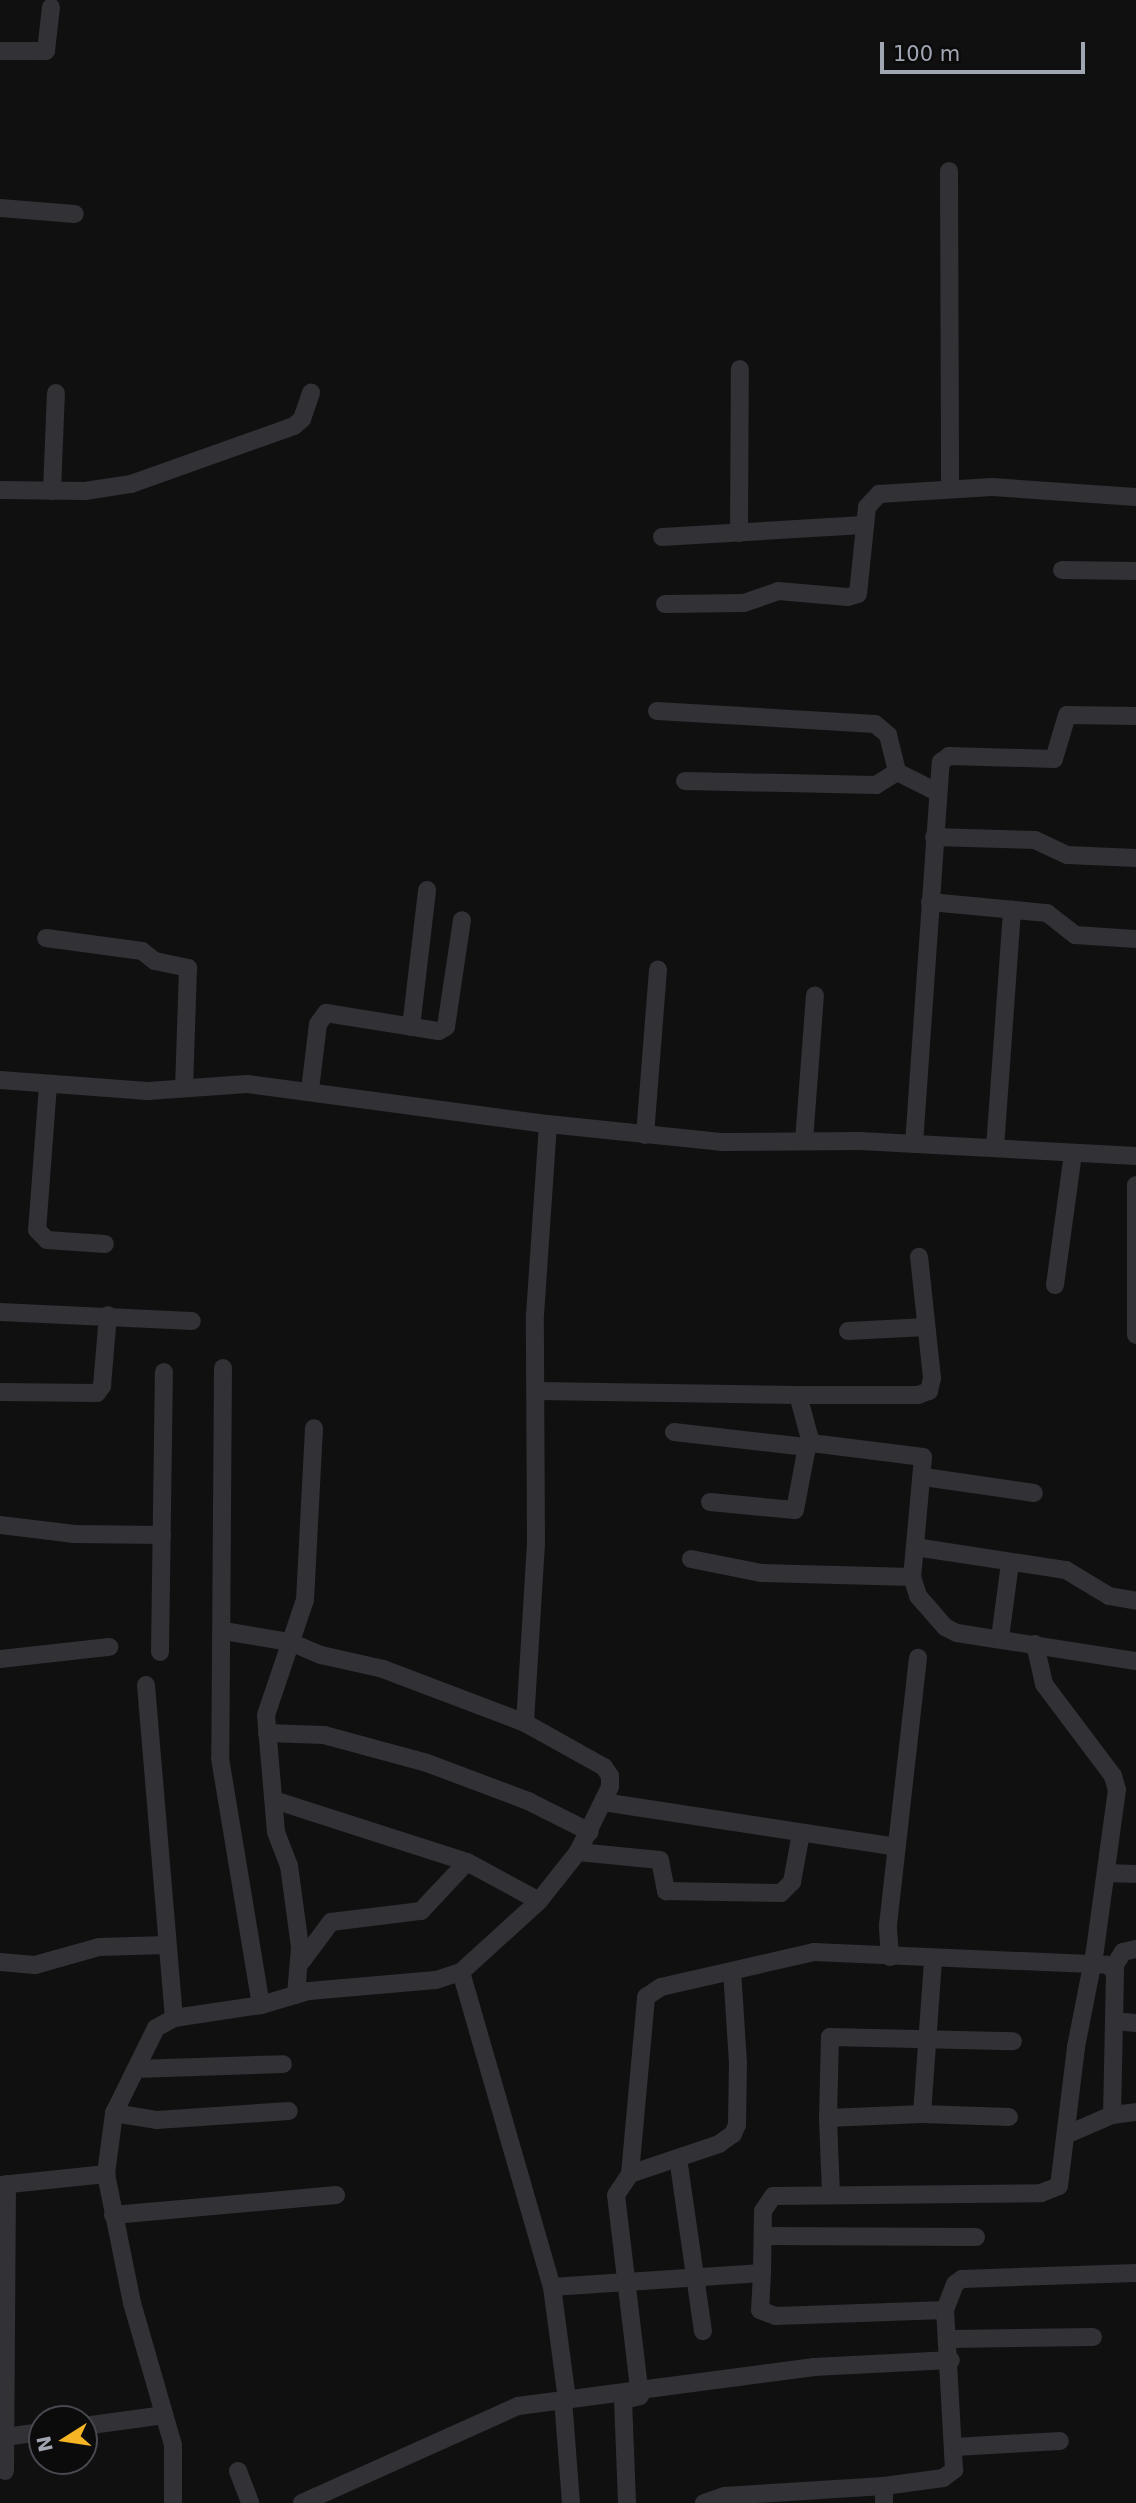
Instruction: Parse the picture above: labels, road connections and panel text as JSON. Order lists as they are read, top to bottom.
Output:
{
  "scale_bar": "100 m",
  "north": "left"
}
